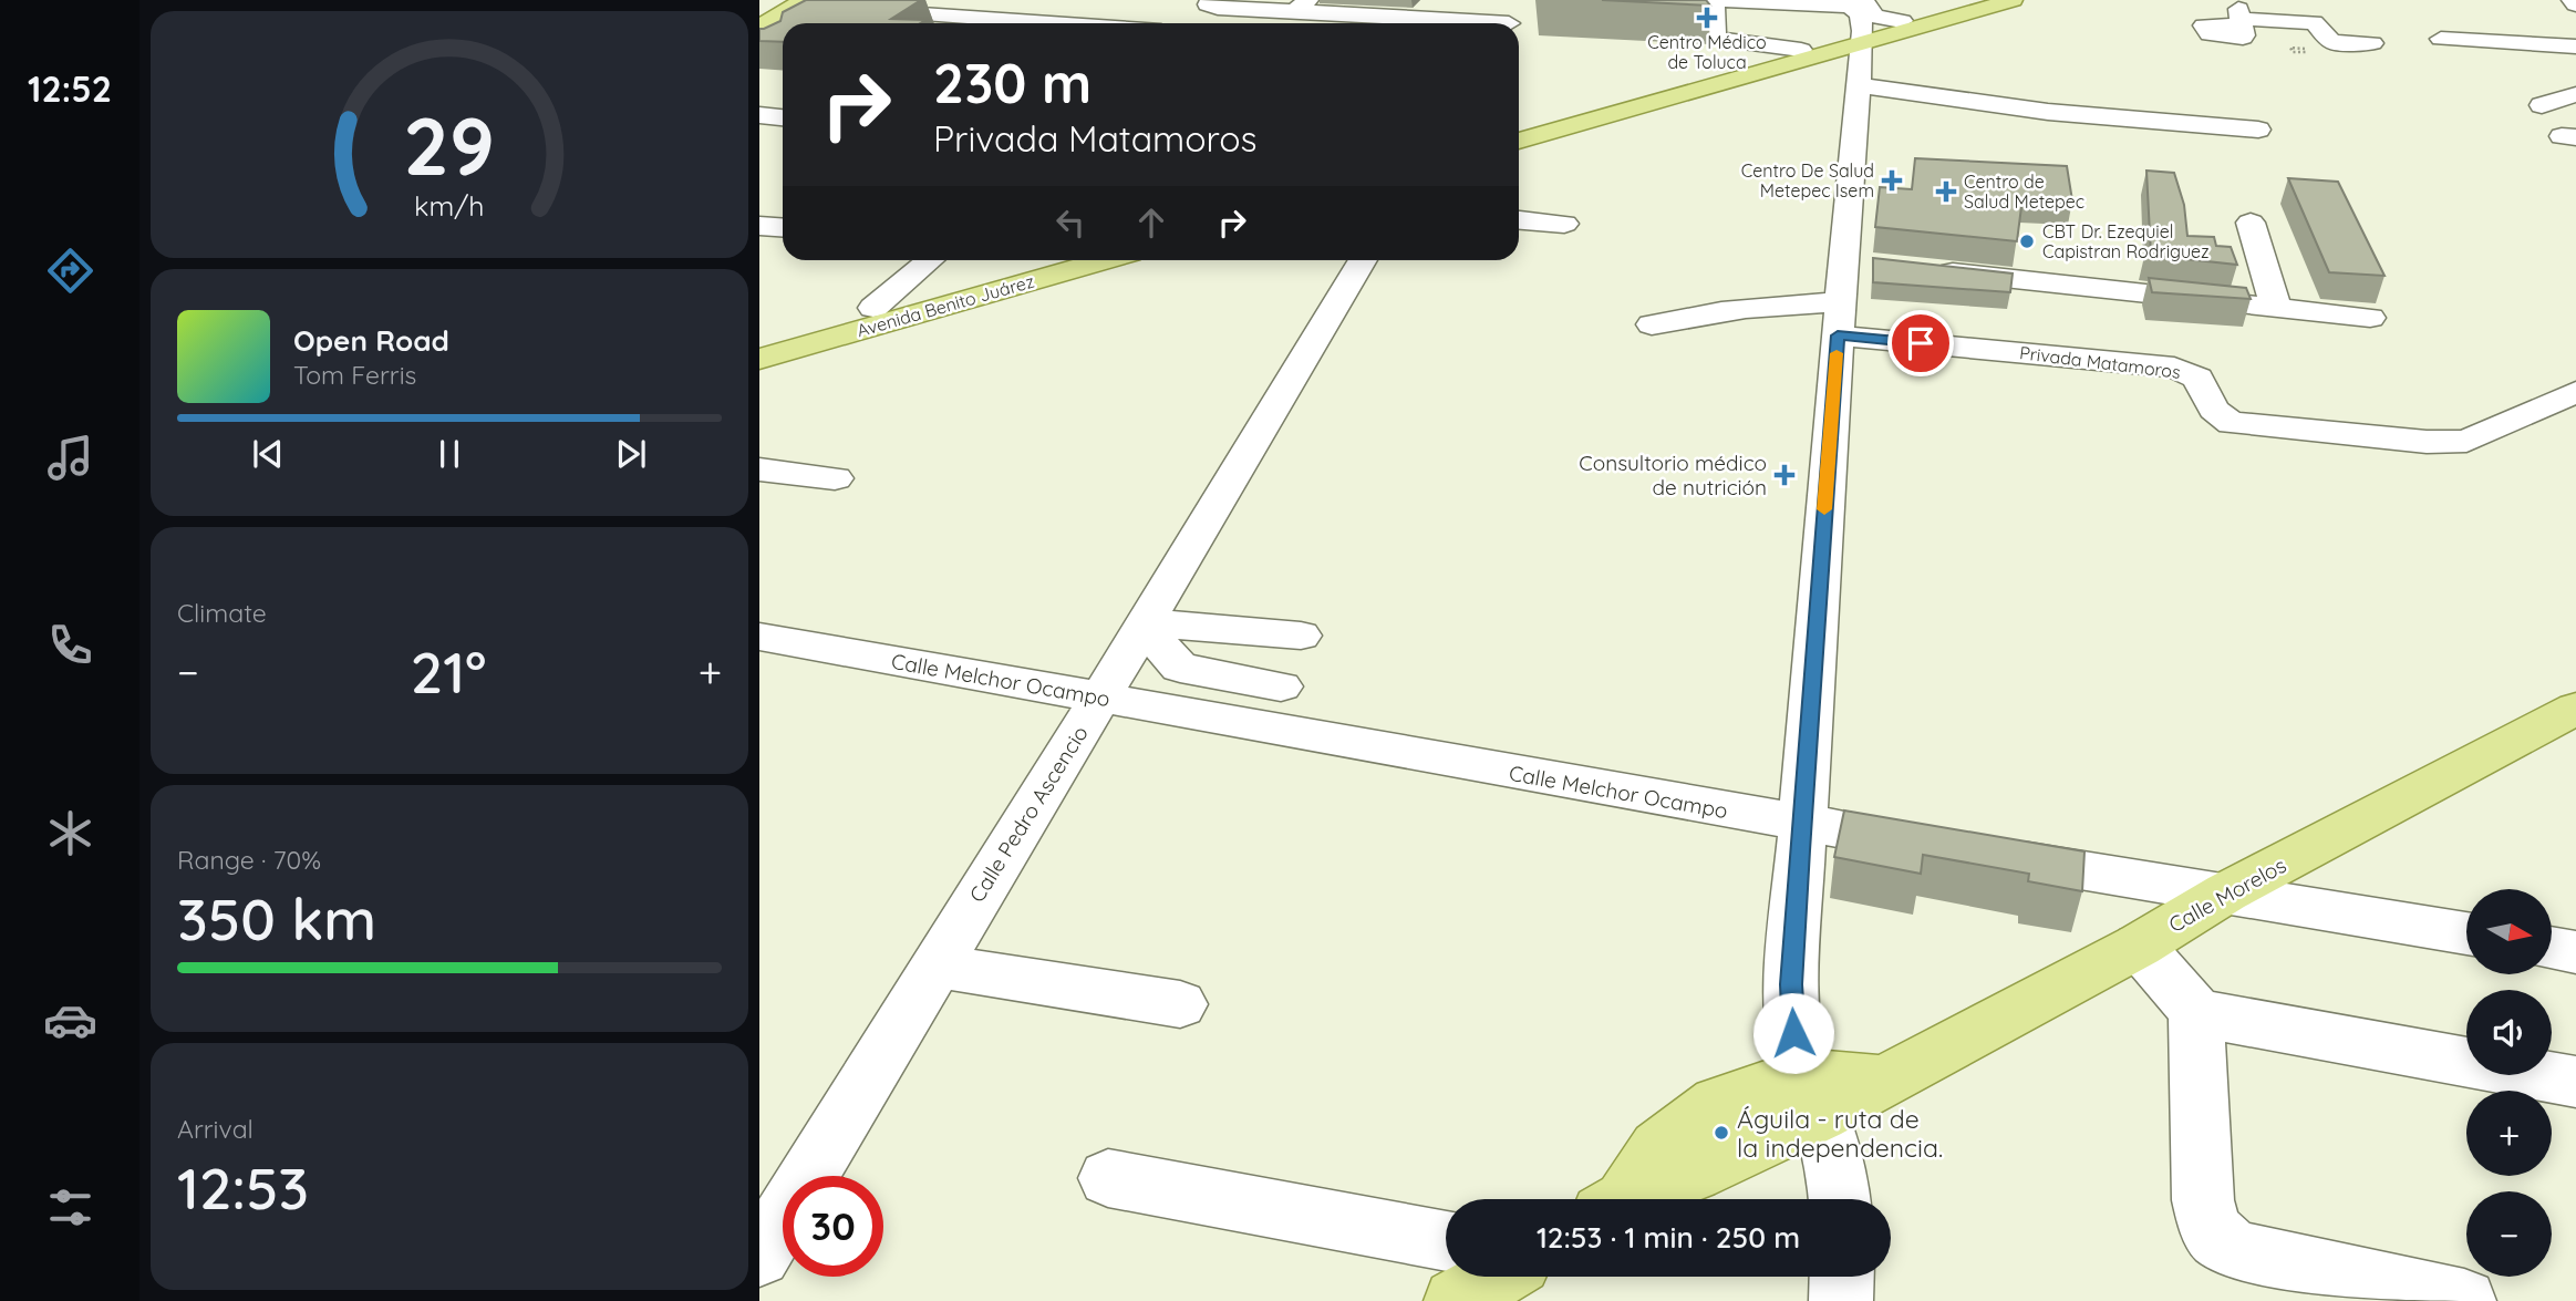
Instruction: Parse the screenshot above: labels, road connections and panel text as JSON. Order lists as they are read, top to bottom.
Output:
{
  "streets": {
    "main road": ["Avenida Benito Juárez", "Calle Morelos"],
    "street": ["Privada Matamoros", "Calle Melchor Ocampo", "Calle Pedro Ascencio"]
  },
  "crossings": [
    ["Calle Melchor Ocampo", "Calle Pedro Ascencio"],
    ["Calle Melchor Ocampo", "Calle Morelos"]
  ],
  "places": {
    "health": [
      "Centro Médico de Toluca",
      "Centro De Salud Metepec Isem",
      "Centro de Salud Metepec",
      "Consultorio médico de nutrición"
    ],
    "other": ["CBT Dr. Ezequiel Capistran Rodriguez", "Águila - ruta de la independencia."]
  },
  "north": "right",
  "page": {
    "tabs": "12:52",
    "turn": ["230 m", "Privada Matamoros"],
    "song": ["Open Road", "Tom Ferris"],
    "tile": [
      "Climate",
      ["Range · 70%", "350 km"],
      ["Arrival", "12:53"]
    ],
    "heat": ["−", "21°", "+"],
    "map_buttons": ["+", "−"],
    "limit": "30",
    "trip": "12:53 · 1 min · 250 m",
    "gauge": ["29", "km/h"]
  }
}
